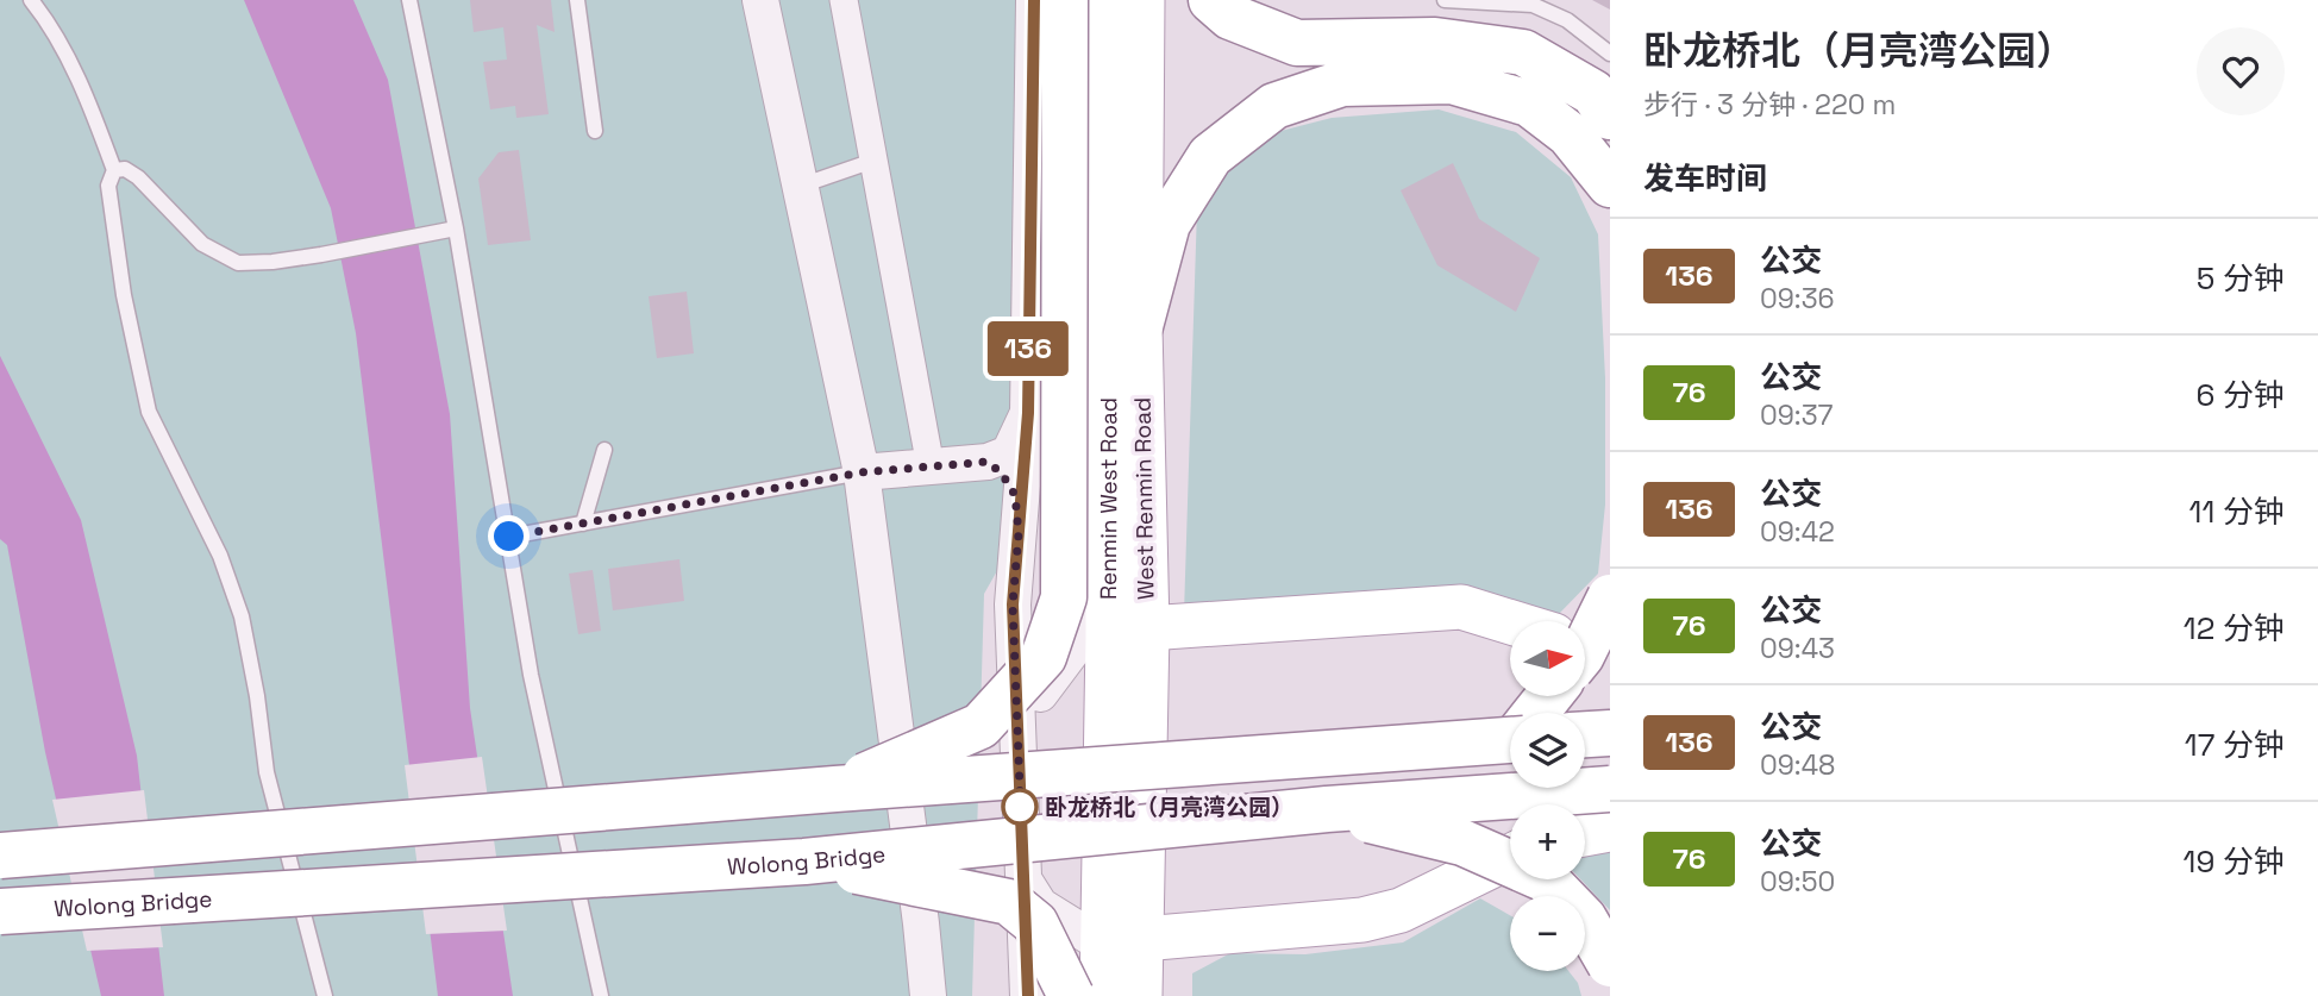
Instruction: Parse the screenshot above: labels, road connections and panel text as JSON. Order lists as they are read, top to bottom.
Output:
{
  "streets": {
    "highway": ["Wolong Bridge"],
    "main road": ["Renmin West Road", "West Renmin Road"]
  },
  "crossings": [
    ["Renmin West Road", "West Renmin Road"]
  ],
  "places": ["卧龙桥北（月亮湾公园）"],
  "lines": ["bus line 136"],
  "north": "right",
  "page": {
    "on_map": "136",
    "heading": [
      ["卧龙桥北（月亮湾公园）", "步行 · 3 分钟 · 220 m"],
      "发车时间"
    ],
    "list": [
      {
        "mark": "136",
        "name": "公交",
        "note": "09:36",
        "value": "5 分钟"
      },
      {
        "mark": "76",
        "name": "公交",
        "note": "09:37",
        "value": "6 分钟"
      },
      {
        "mark": "136",
        "name": "公交",
        "note": "09:42",
        "value": "11 分钟"
      },
      {
        "mark": "76",
        "name": "公交",
        "note": "09:43",
        "value": "12 分钟"
      },
      {
        "mark": "136",
        "name": "公交",
        "note": "09:48",
        "value": "17 分钟"
      },
      {
        "mark": "76",
        "name": "公交",
        "note": "09:50",
        "value": "19 分钟"
      }
    ],
    "map_buttons": ["+", "−"]
  }
}
